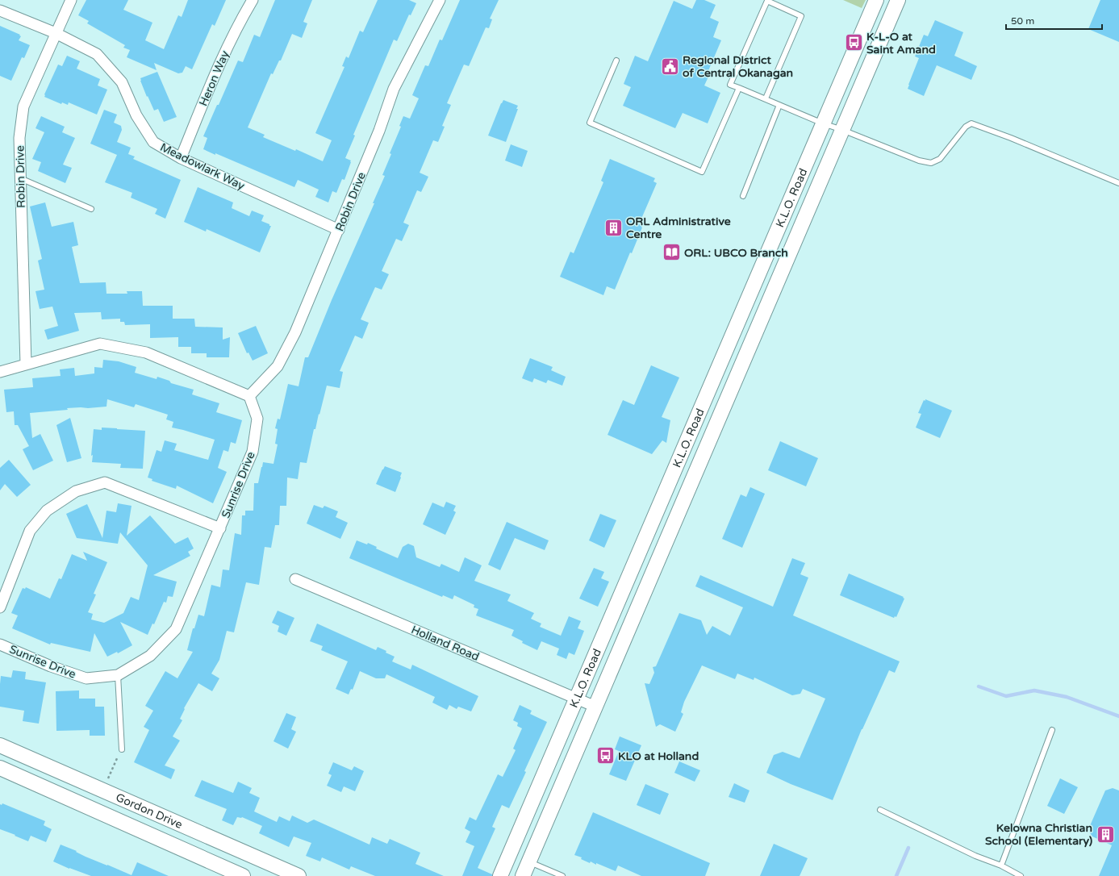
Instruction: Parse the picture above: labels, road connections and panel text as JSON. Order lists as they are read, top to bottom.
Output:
{
  "streets": {
    "main road": ["K.L.O. Road", "Gordon Drive"],
    "street": [
      "Heron Way",
      "Meadowlark Way",
      "Robin Drive",
      "Sunrise Drive",
      "Holland Road"
    ]
  },
  "crossings": [
    ["Heron Way", "Meadowlark Way"],
    ["Meadowlark Way", "Robin Drive"],
    ["Robin Drive", "Sunrise Drive"],
    ["K.L.O. Road", "Holland Road"]
  ],
  "places": {
    "bus stop": ["K-L-O at Saint Amand", "KLO at Holland"],
    "public building": ["Regional District of Central Okanagan"],
    "building": ["ORL Administrative Centre", "Kelowna Christian School (Elementary)"],
    "library": ["ORL: UBCO Branch"]
  },
  "scale_bar": "50 m"
}
